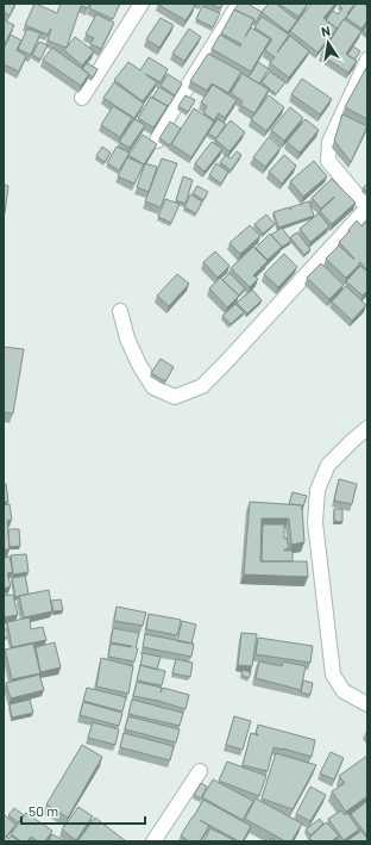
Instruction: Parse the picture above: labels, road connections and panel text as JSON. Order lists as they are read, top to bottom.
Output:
{
  "scale_bar": "50 m",
  "north": "top"
}
